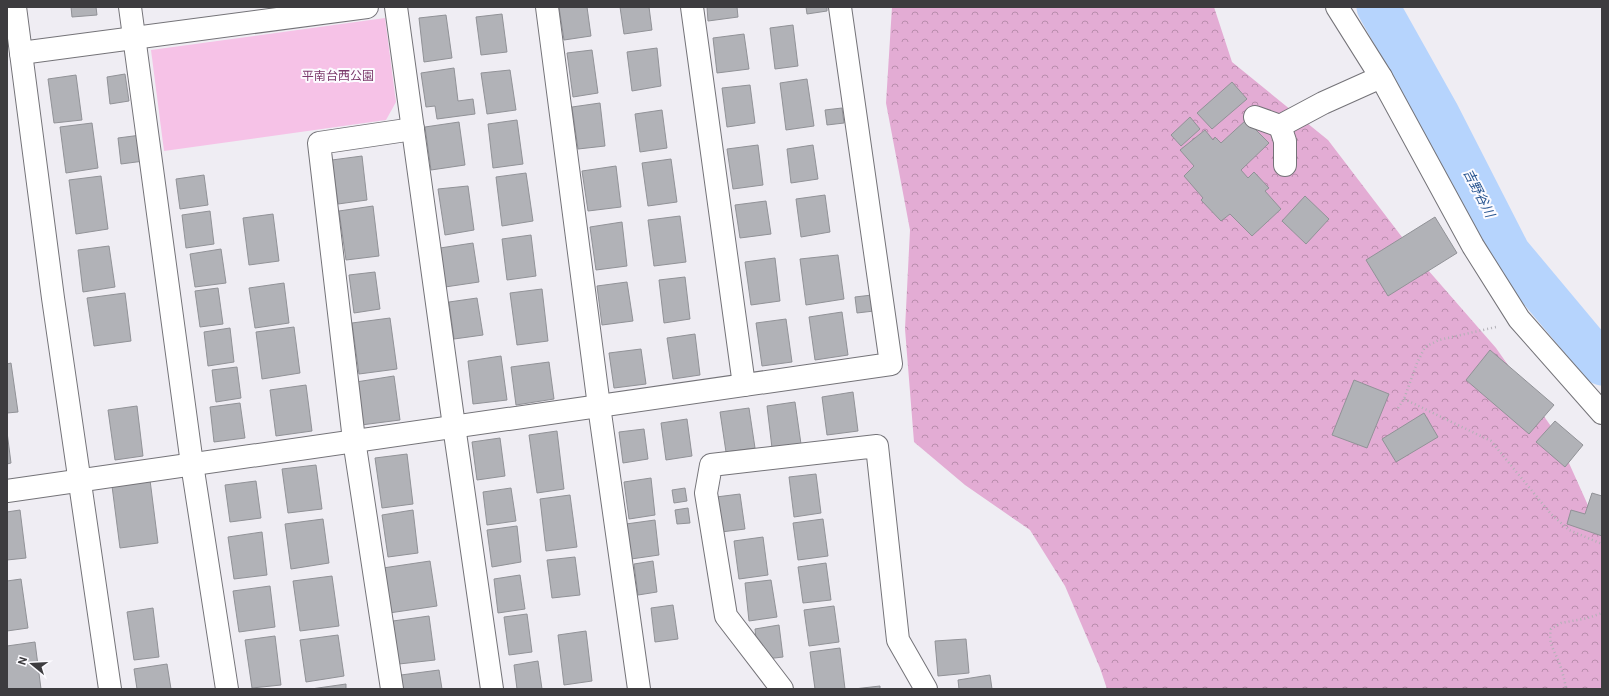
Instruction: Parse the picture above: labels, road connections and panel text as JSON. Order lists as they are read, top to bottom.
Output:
{
  "water": ["吉野谷川"],
  "parks": ["平南台西公園"],
  "north": "left"
}
